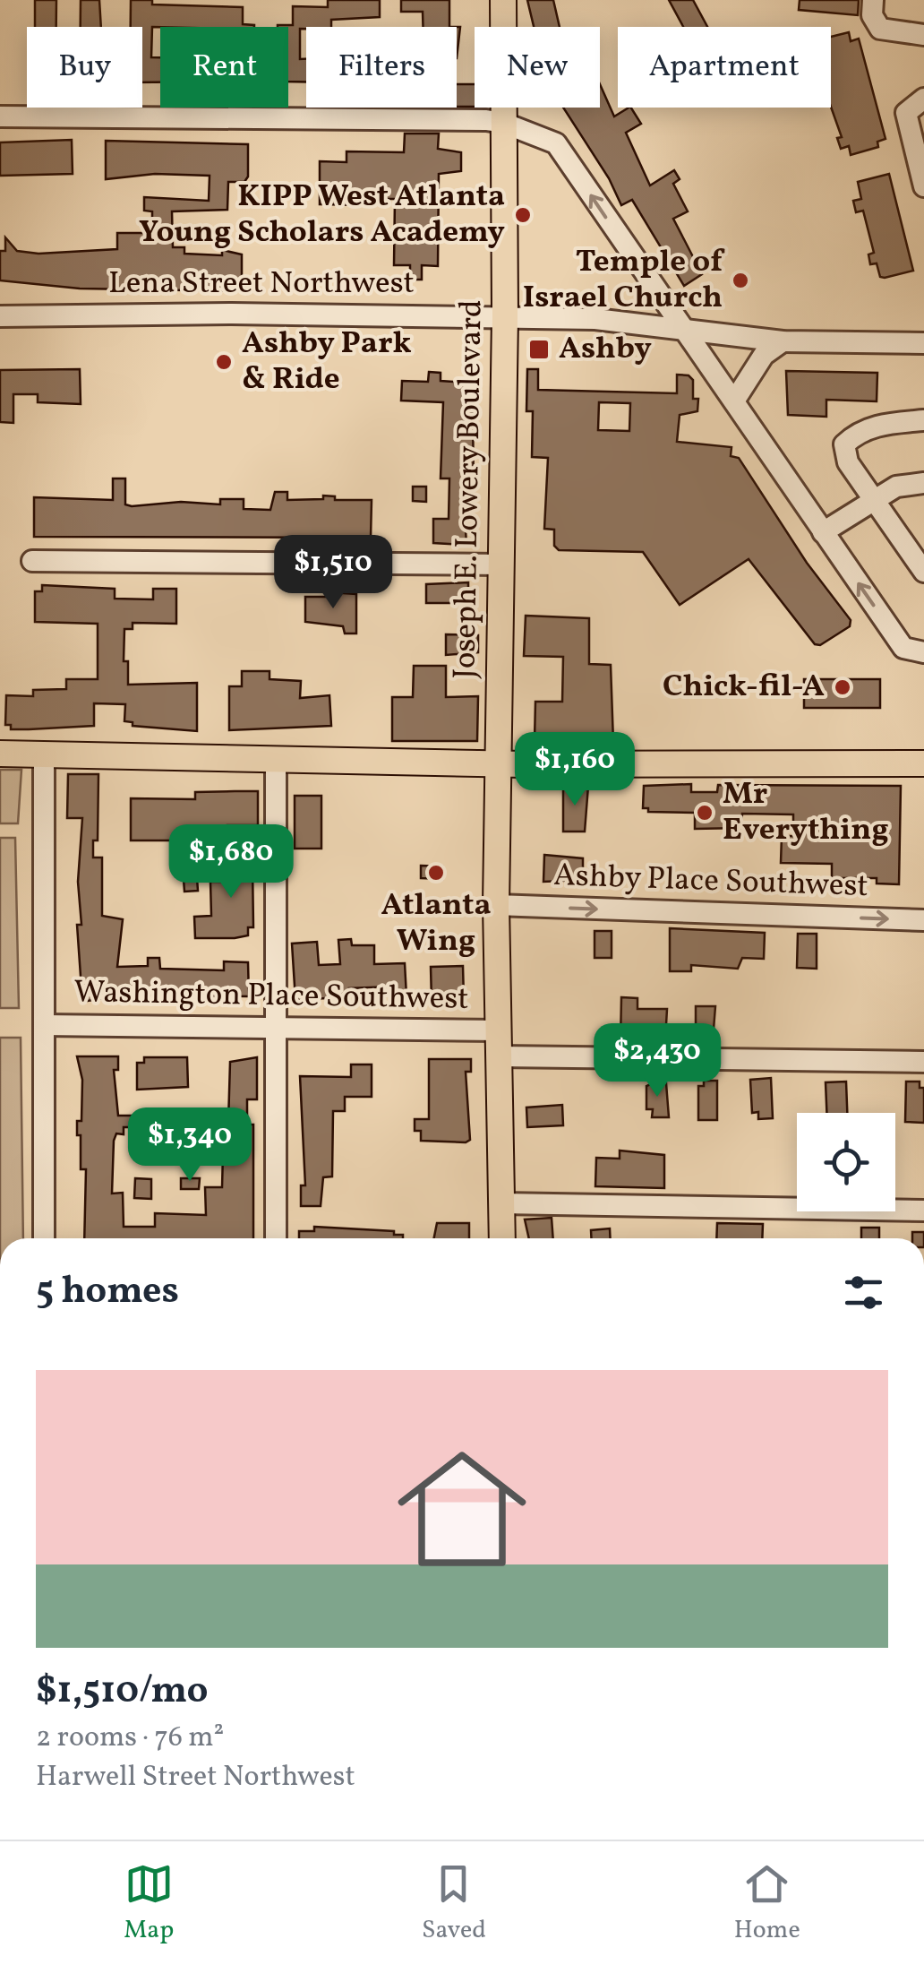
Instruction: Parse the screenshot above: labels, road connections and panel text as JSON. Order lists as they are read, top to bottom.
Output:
{
  "streets": {
    "main road": ["Joseph E. Lowery Boulevard"],
    "street": ["Lena Street Northwest", "Ashby Place Southwest", "Washington Place Southwest"]
  },
  "crossings": [
    ["Lena Street Northwest", "Joseph E. Lowery Boulevard"],
    ["Joseph E. Lowery Boulevard", "Ashby Place Southwest"],
    ["Joseph E. Lowery Boulevard", "Washington Place Southwest"]
  ],
  "places": {
    "other": [
      "KIPP West Atlanta Young Scholars Academy",
      "Temple of Israel Church",
      "Ashby Park & Ride",
      "Chick-fil-A",
      "Mr Everything",
      "Atlanta Wing"
    ],
    "transit": ["Ashby"]
  },
  "page": {
    "chip": [
      "Buy",
      "Rent",
      "Filters",
      "New",
      "Apartment"
    ],
    "price": [
      "$1,510",
      "$1,160",
      "$1,680",
      "$2,430",
      "$1,340"
    ],
    "heading": "5 homes",
    "list": [
      {
        "name": "$1,510/mo",
        "note": "2 rooms · 76 m² · Harwell Street Northwest"
      }
    ],
    "tabs": ["Map", "Saved", "Home"]
  }
}
